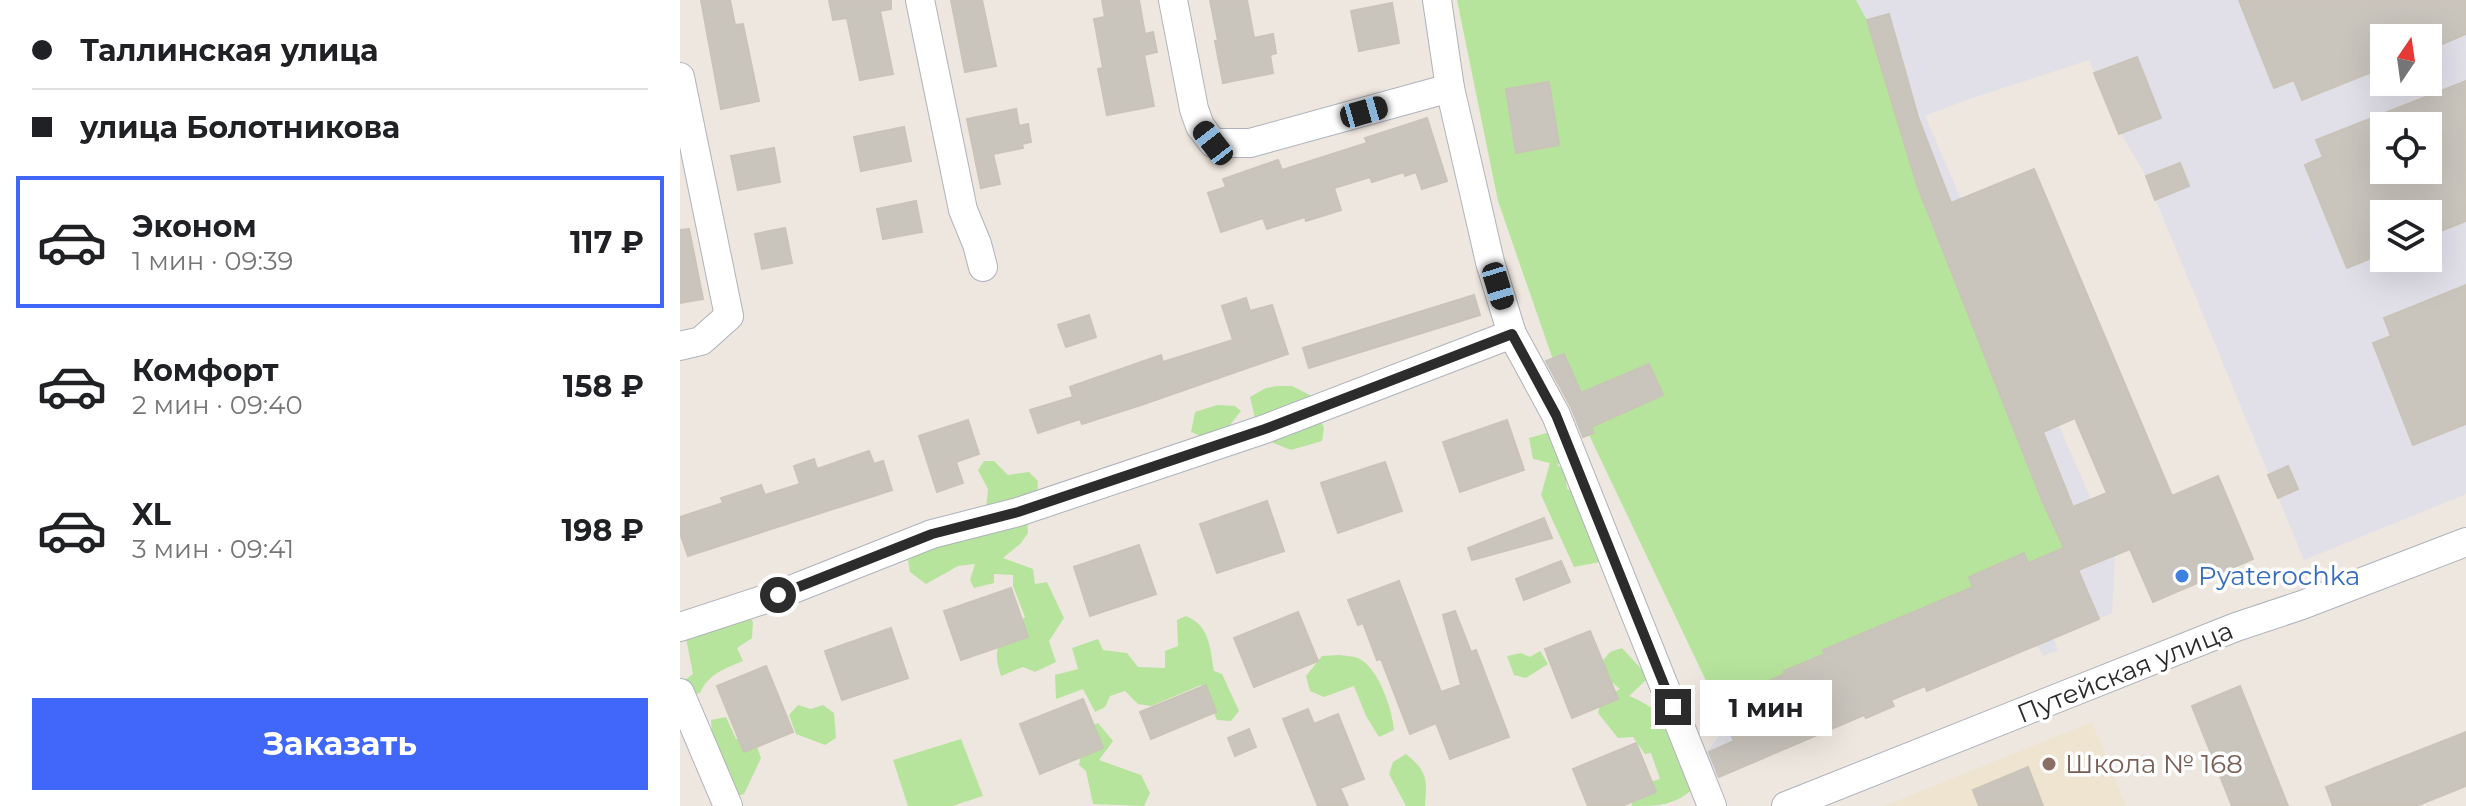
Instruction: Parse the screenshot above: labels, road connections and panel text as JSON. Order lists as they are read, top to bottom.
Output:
{
  "streets": {
    "street": ["Путейская улица"]
  },
  "places": ["Pyaterochka", "Школа № 168"],
  "north": "top",
  "page": {
    "banner": ["Таллинская улица", "улица Болотникова"],
    "list": [
      {
        "name": "Эконом",
        "note": "1 мин · 09:39",
        "value": "117 ₽"
      },
      {
        "name": "Комфорт",
        "note": "2 мин · 09:40",
        "value": "158 ₽"
      },
      {
        "name": "XL",
        "note": "3 мин · 09:41",
        "value": "198 ₽"
      }
    ],
    "bubble": "1 мин",
    "buttons": "Заказать"
  }
}
